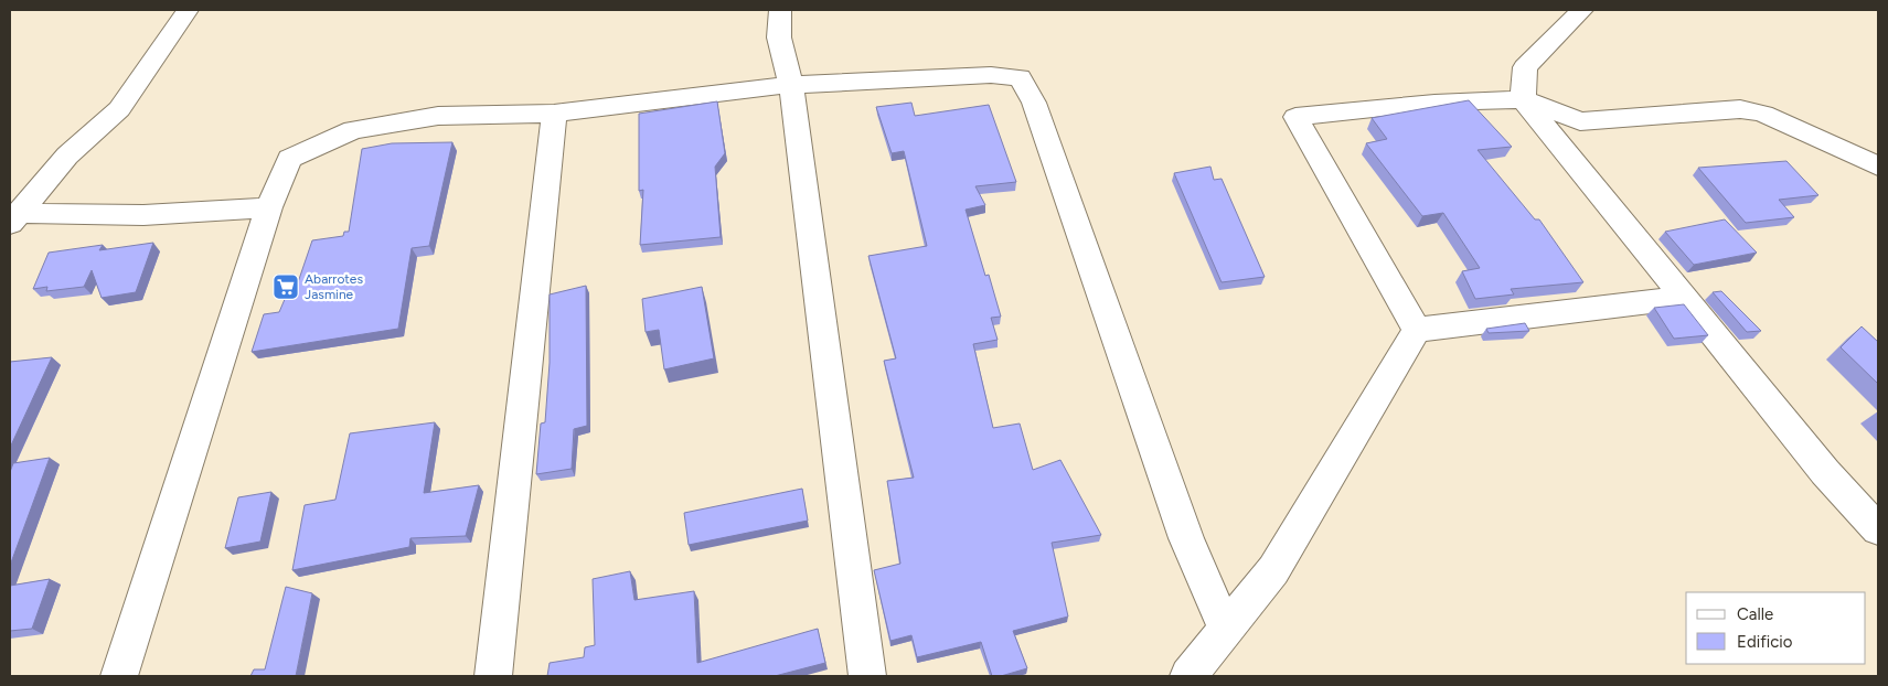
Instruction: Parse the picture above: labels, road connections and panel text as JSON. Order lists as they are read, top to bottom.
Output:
{
  "places": {
    "supermarket": ["Abarrotes Jasmine"]
  },
  "legend": ["Calle", "Edificio"]
}
